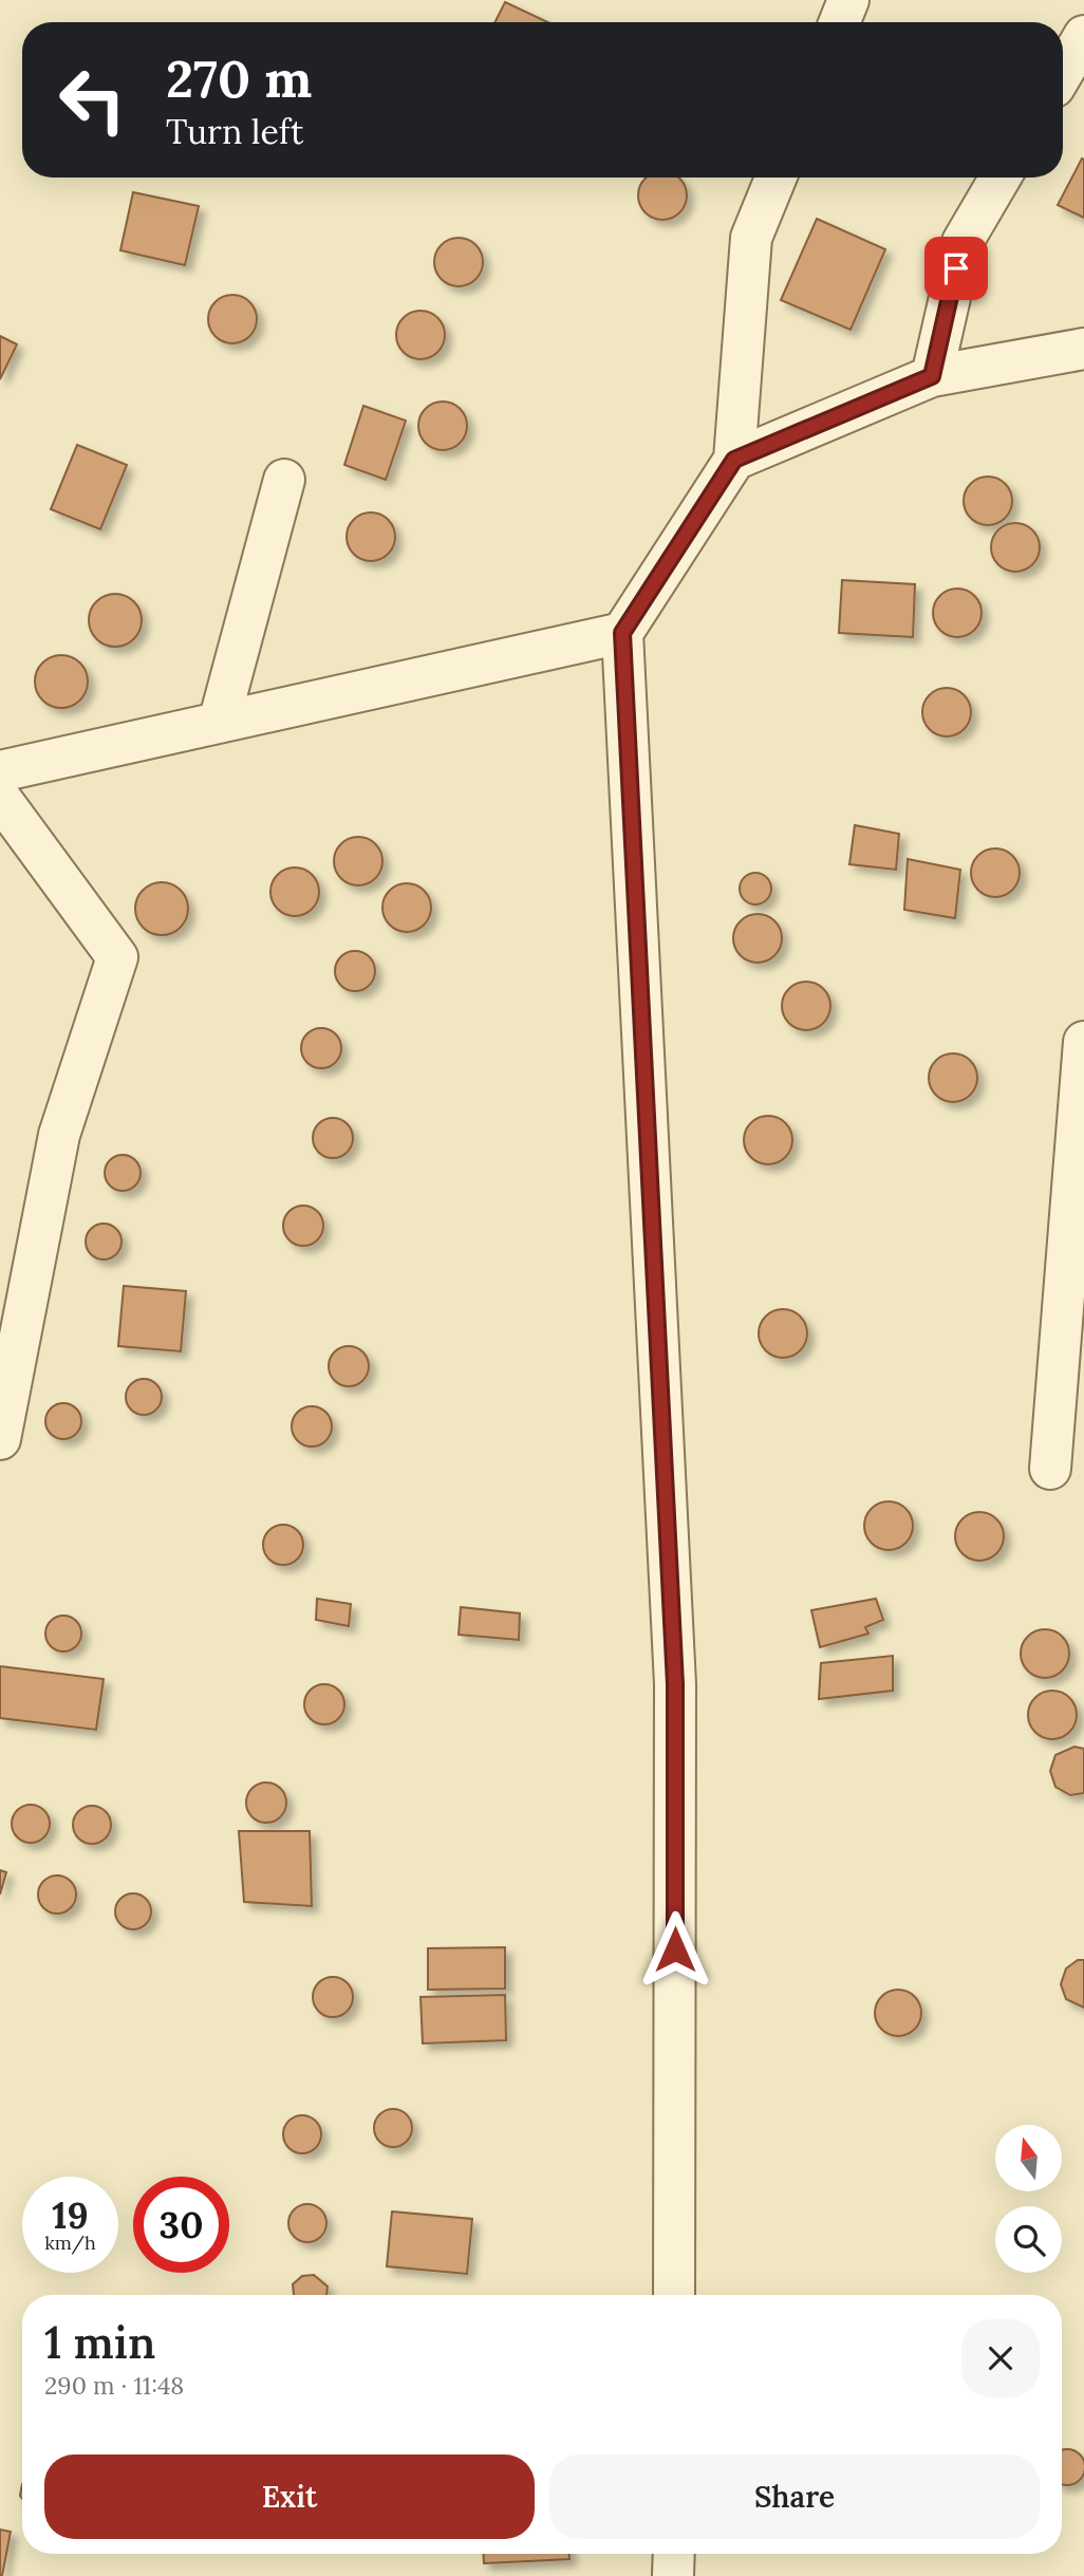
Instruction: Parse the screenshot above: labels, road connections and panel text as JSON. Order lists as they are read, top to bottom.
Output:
{
  "north": "top",
  "page": {
    "turn": ["270 m", "Turn left"],
    "speed": "19 km/h",
    "limit": "30",
    "heading": ["1 min", "290 m · 11:48"],
    "buttons": ["Exit", "Share"]
  }
}
